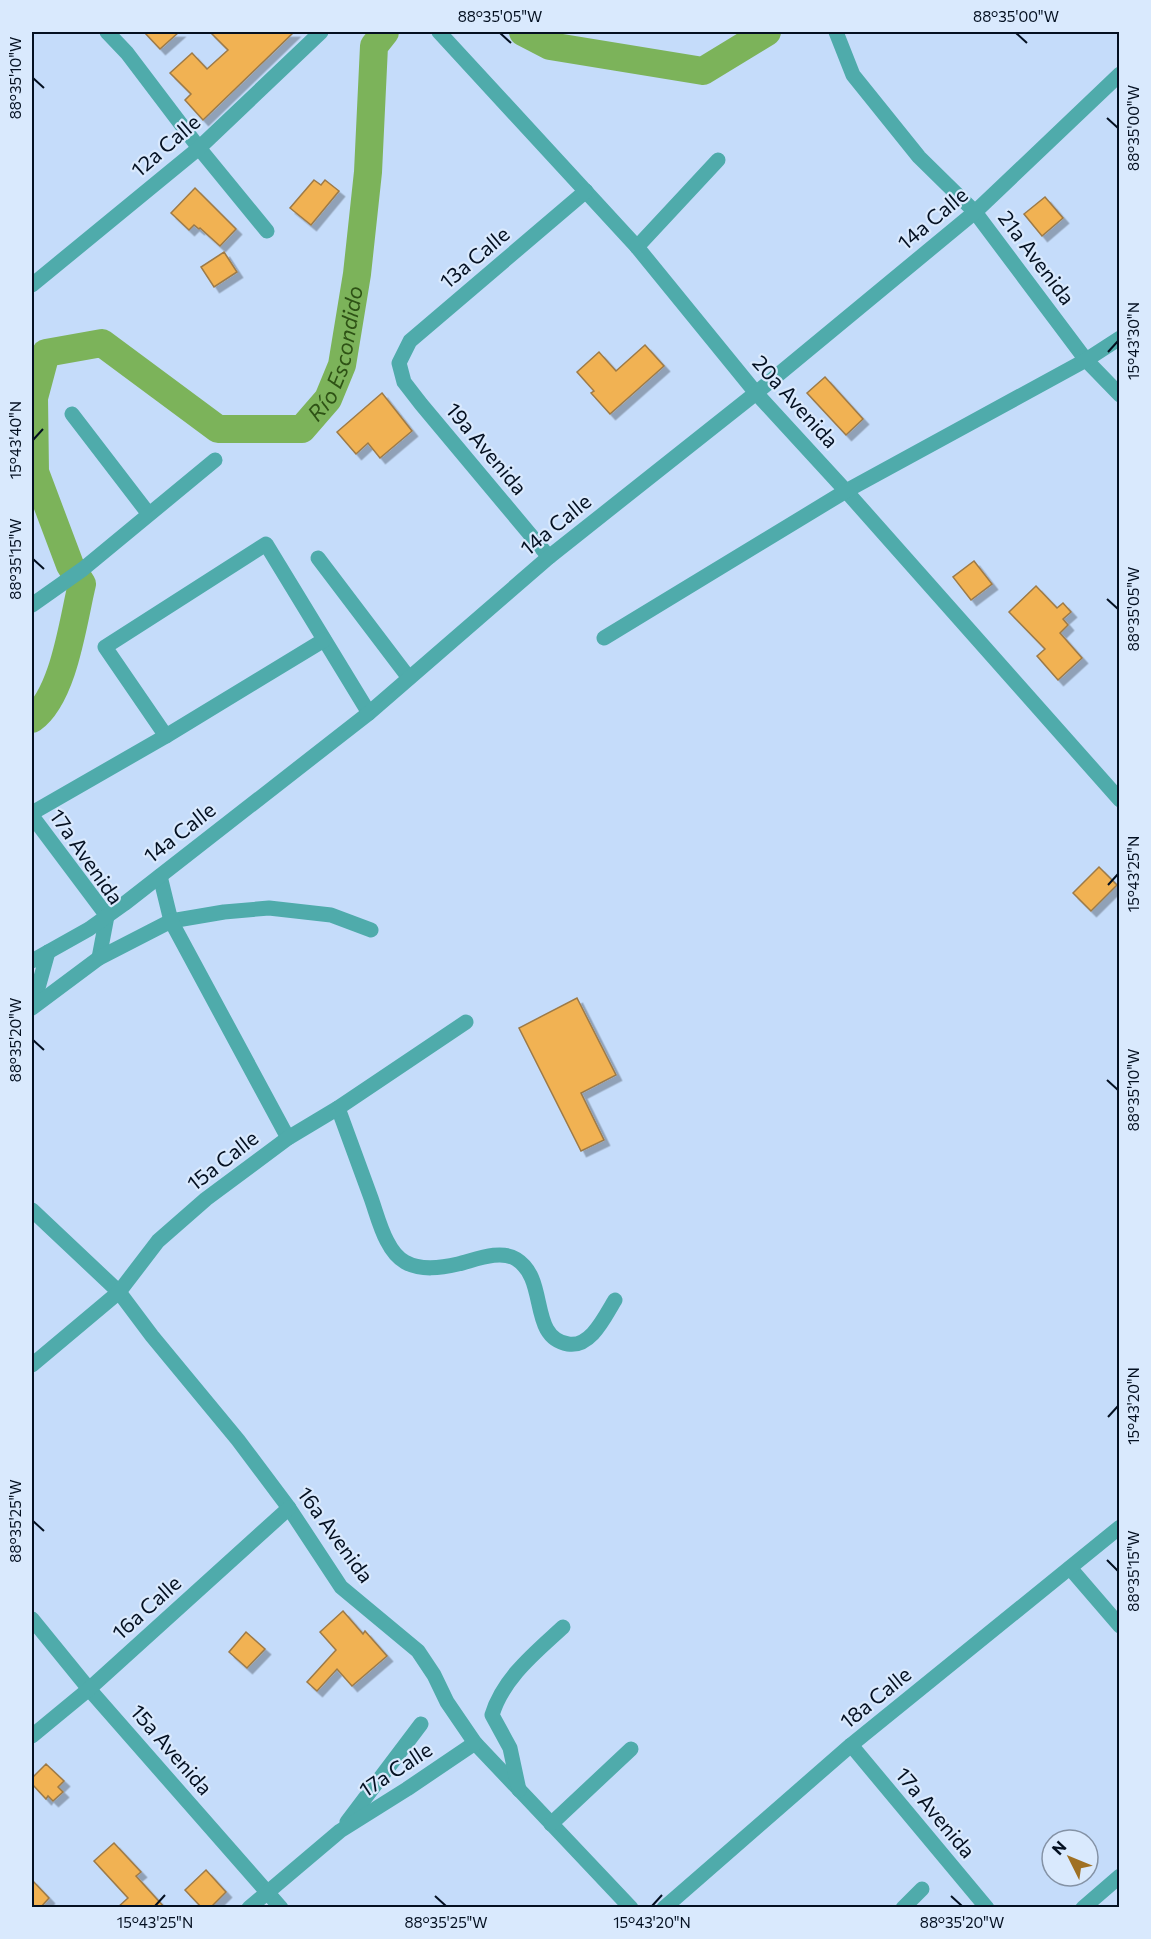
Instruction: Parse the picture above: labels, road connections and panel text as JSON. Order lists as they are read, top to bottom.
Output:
{
  "streets": {
    "street": [
      "12a Calle",
      "14a Calle",
      "13a Calle",
      "21a Avenida",
      "20a Avenida",
      "19a Avenida",
      "17a Avenida",
      "15a Calle",
      "16a Avenida",
      "16a Calle",
      "18a Calle",
      "15a Avenida",
      "17a Calle"
    ]
  },
  "crossings": [
    ["14a Calle", "21a Avenida"],
    ["14a Calle", "20a Avenida"],
    ["14a Calle", "19a Avenida"],
    ["14a Calle", "17a Avenida"],
    ["13a Calle", "20a Avenida"],
    ["13a Calle", "19a Avenida"],
    ["17a Avenida", "18a Calle"],
    ["15a Calle", "16a Avenida"],
    ["16a Avenida", "16a Calle"],
    ["16a Avenida", "17a Calle"],
    ["16a Calle", "15a Avenida"],
    ["15a Avenida", "17a Calle"]
  ],
  "water": ["Río Escondido"],
  "north": "top left",
  "coordinates": [
    "88°35'05\"W",
    "88°35'00\"W",
    "88°35'10\"W",
    "15°43'30\"N",
    "15°43'40\"N",
    "88°35'15\"W",
    "15°43'25\"N",
    "88°35'20\"W",
    "15°43'20\"N",
    "88°35'25\"W"
  ]
}
